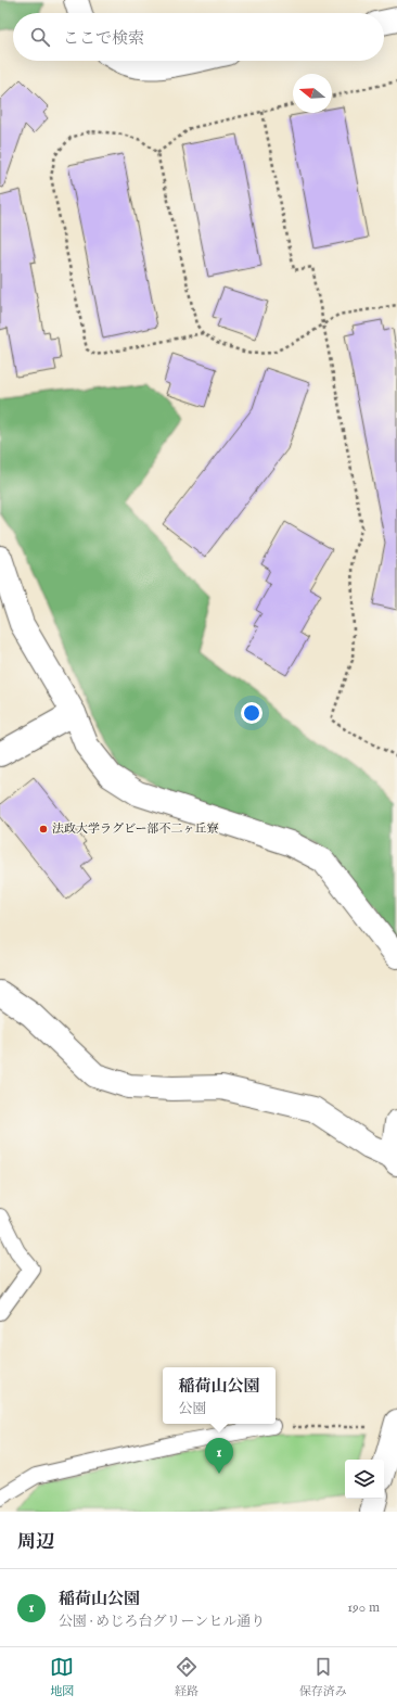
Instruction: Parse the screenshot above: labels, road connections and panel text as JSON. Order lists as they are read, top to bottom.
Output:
{
  "places": ["法政大学ラグビー部不二ヶ丘寮"],
  "north": "left",
  "page": {
    "search": "ここで検索",
    "popup": ["稲荷山公園", "公園"],
    "pins": "1",
    "heading": "周辺",
    "list": [
      {
        "mark": "1",
        "name": "稲荷山公園",
        "note": "公園 · めじろ台グリーンヒル通り",
        "value": "190 m"
      }
    ],
    "nav": ["地図", "経路", "保存済み"]
  }
}
